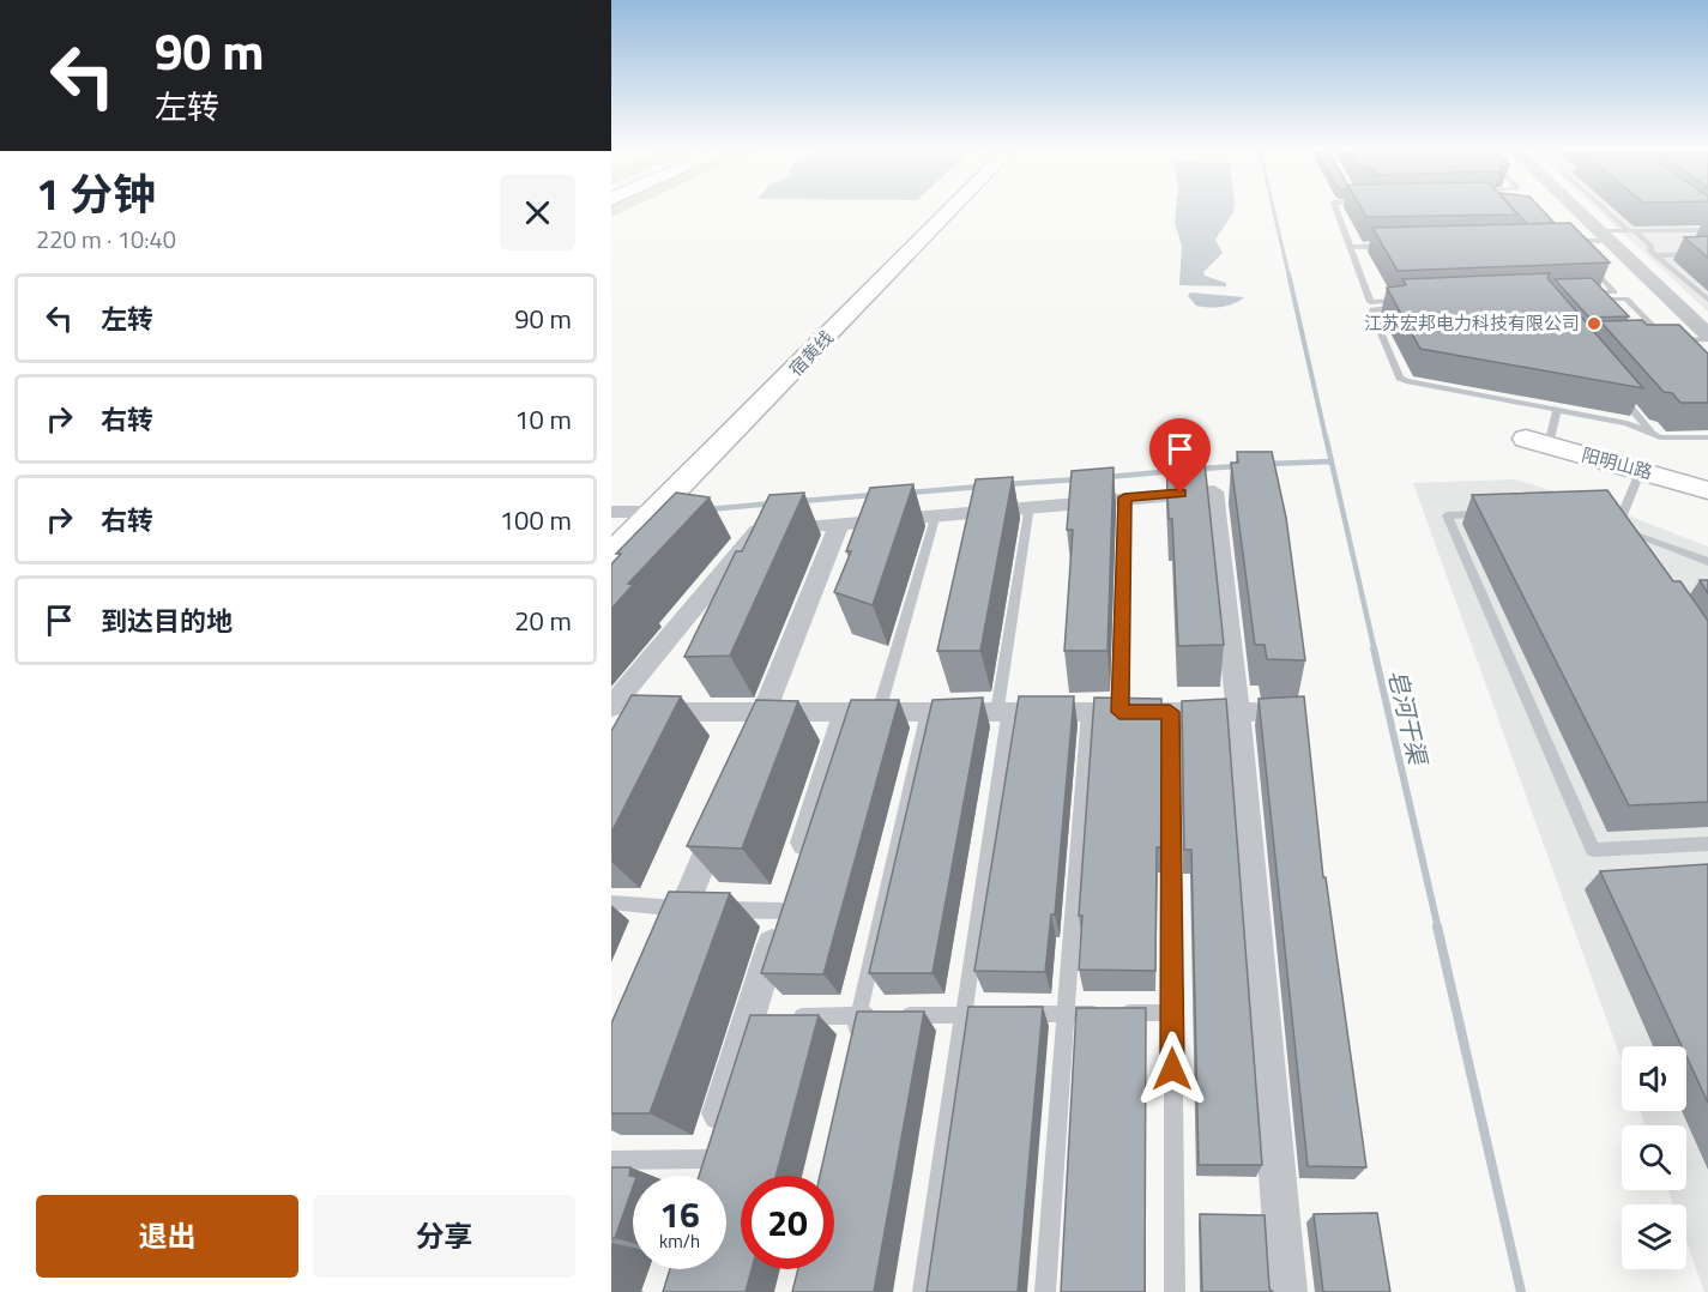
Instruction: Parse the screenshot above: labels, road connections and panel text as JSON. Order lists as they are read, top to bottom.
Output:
{
  "streets": {
    "main road": ["宿黄线", "阳明山路"]
  },
  "water": ["皂河干渠"],
  "places": ["江苏宏邦电力科技有限公司"],
  "page": {
    "turn": ["90 m", "左转"],
    "heading": ["1 分钟", "220 m · 10:40"],
    "list": [
      {
        "name": "左转",
        "value": "90 m"
      },
      {
        "name": "右转",
        "value": "10 m"
      },
      {
        "name": "右转",
        "value": "100 m"
      },
      {
        "name": "到达目的地",
        "value": "20 m"
      }
    ],
    "speed": "16 km/h",
    "limit": "20",
    "buttons": ["退出", "分享"]
  }
}
